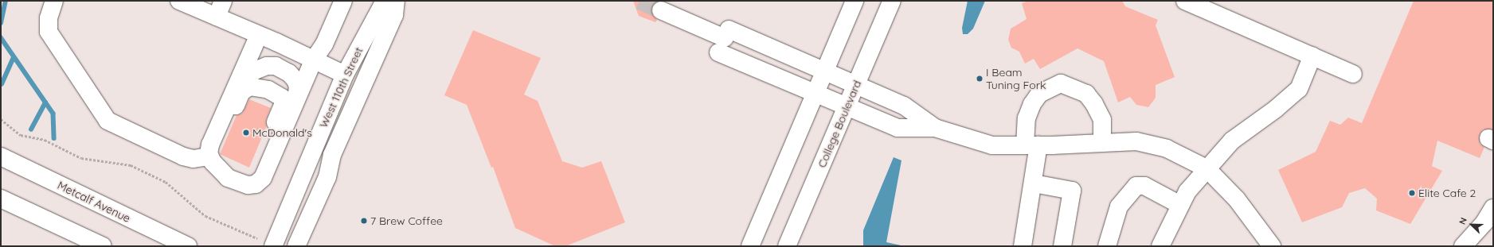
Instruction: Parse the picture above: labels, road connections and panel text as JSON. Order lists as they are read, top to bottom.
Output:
{
  "streets": {
    "main road": ["West 110th Street", "College Boulevard", "Metcalf Avenue"]
  },
  "places": [
    "I Beam Tuning Fork",
    "McDonald's",
    "Elite Cafe 2",
    "7 Brew Coffee"
  ],
  "north": "top left"
}
